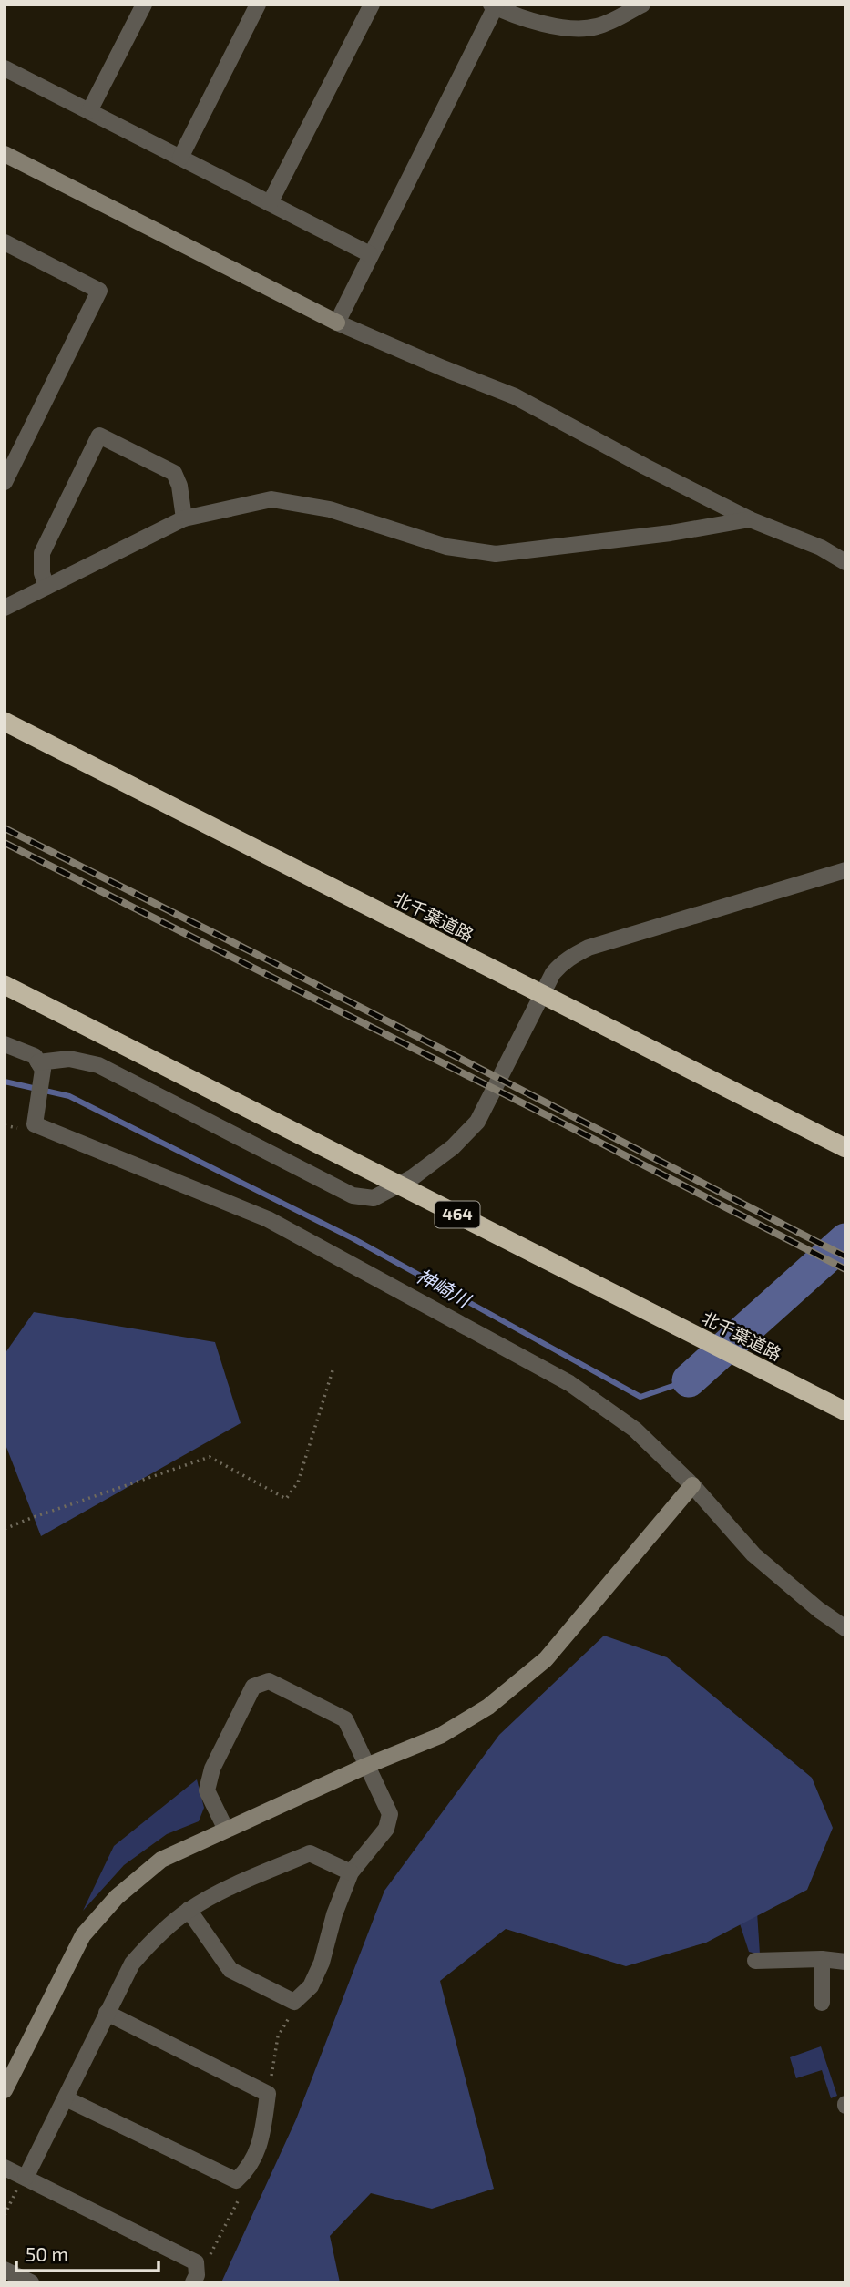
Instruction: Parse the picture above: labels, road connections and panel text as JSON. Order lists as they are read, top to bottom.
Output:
{
  "streets": {
    "highway": ["北千葉道路", "464"]
  },
  "water": ["神崎川"],
  "scale_bar": "50 m"
}
